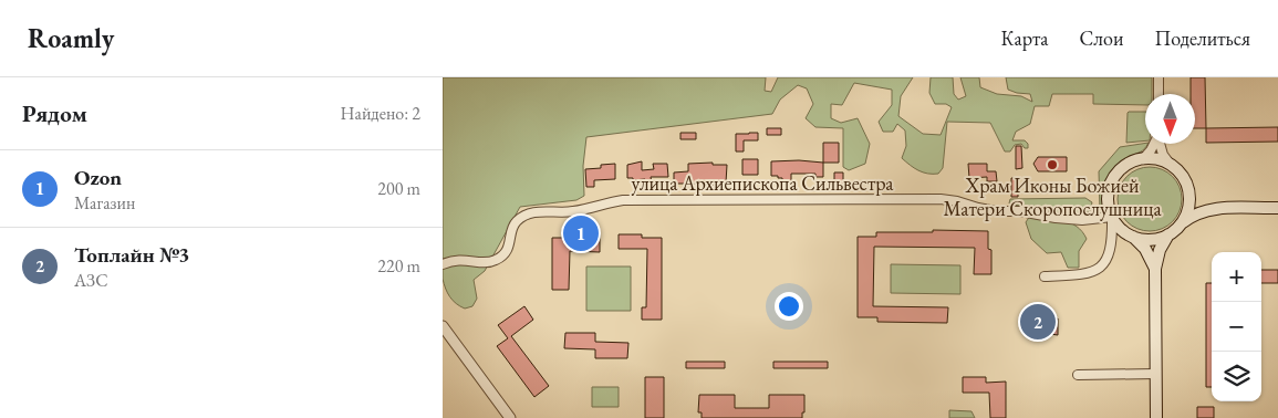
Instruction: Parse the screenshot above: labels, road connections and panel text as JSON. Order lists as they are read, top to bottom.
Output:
{
  "streets": {
    "street": ["улица Архиепископа Сильвестра"]
  },
  "places": ["Храм Иконы Божией Матери Скоропослушница"],
  "north": "bottom",
  "page": {
    "header": "Roamly",
    "nav": ["Карта", "Слои", "Поделиться"],
    "heading": ["Рядом", "Найдено: 2"],
    "list": [
      {
        "mark": "1",
        "name": "Ozon",
        "note": "Магазин",
        "value": "200 m"
      },
      {
        "mark": "2",
        "name": "Топлайн №3",
        "note": "АЗС",
        "value": "220 m"
      }
    ],
    "pins": ["1", "2"],
    "map_buttons": ["+", "−"]
  }
}
